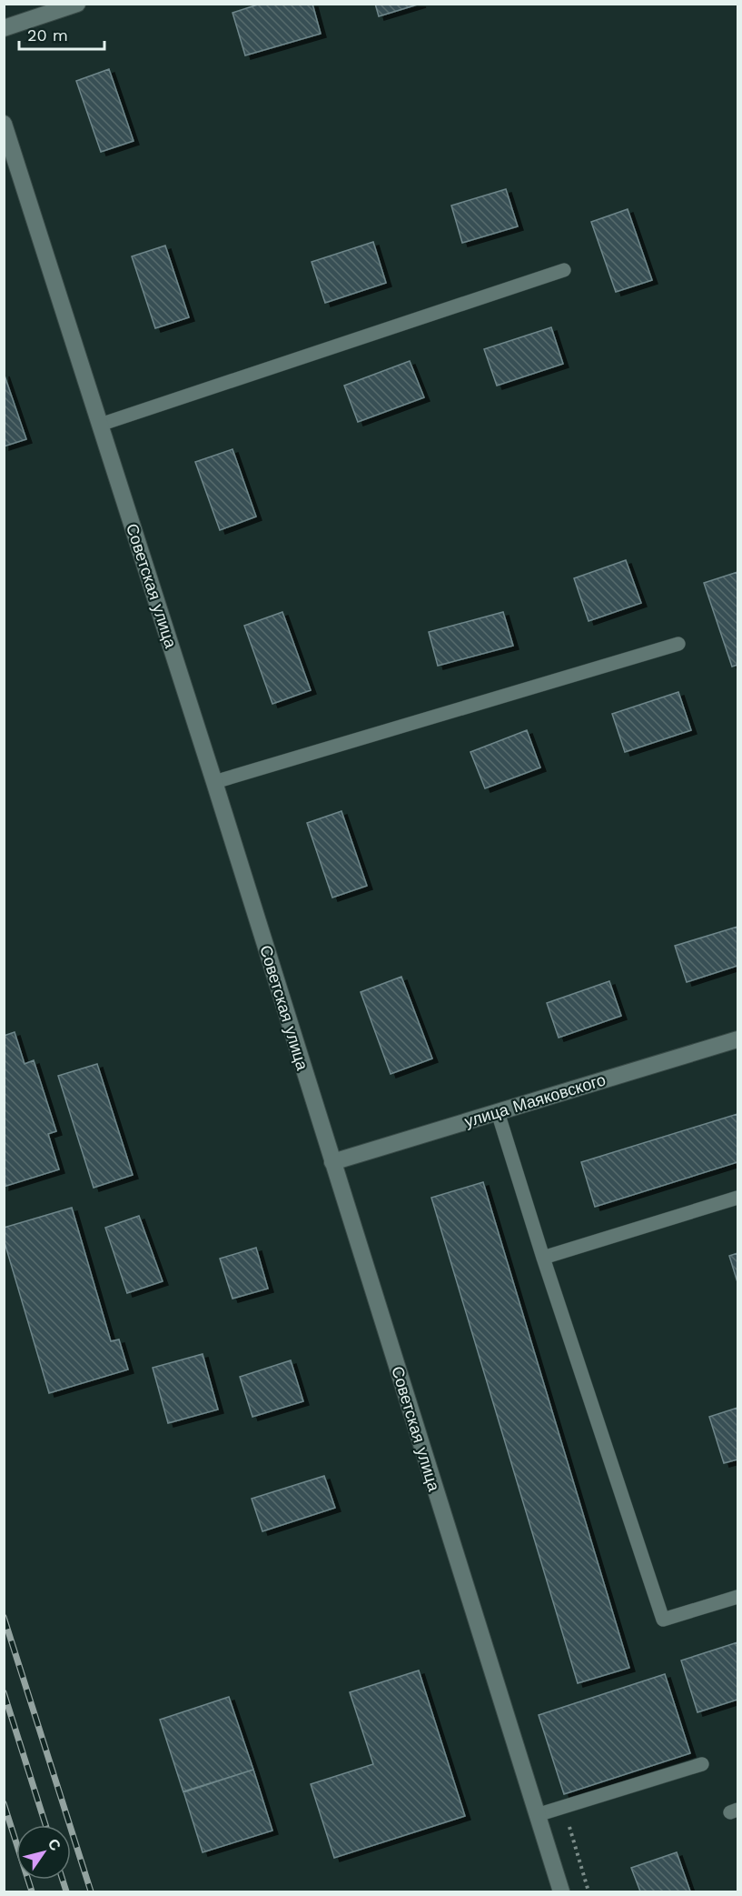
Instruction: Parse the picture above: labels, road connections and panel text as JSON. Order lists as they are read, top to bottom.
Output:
{
  "streets": {
    "street": ["Советская улица", "улица Маяковского"]
  },
  "crossings": [
    ["Советская улица", "улица Маяковского"]
  ],
  "scale_bar": "20 m",
  "north": "top right"
}
